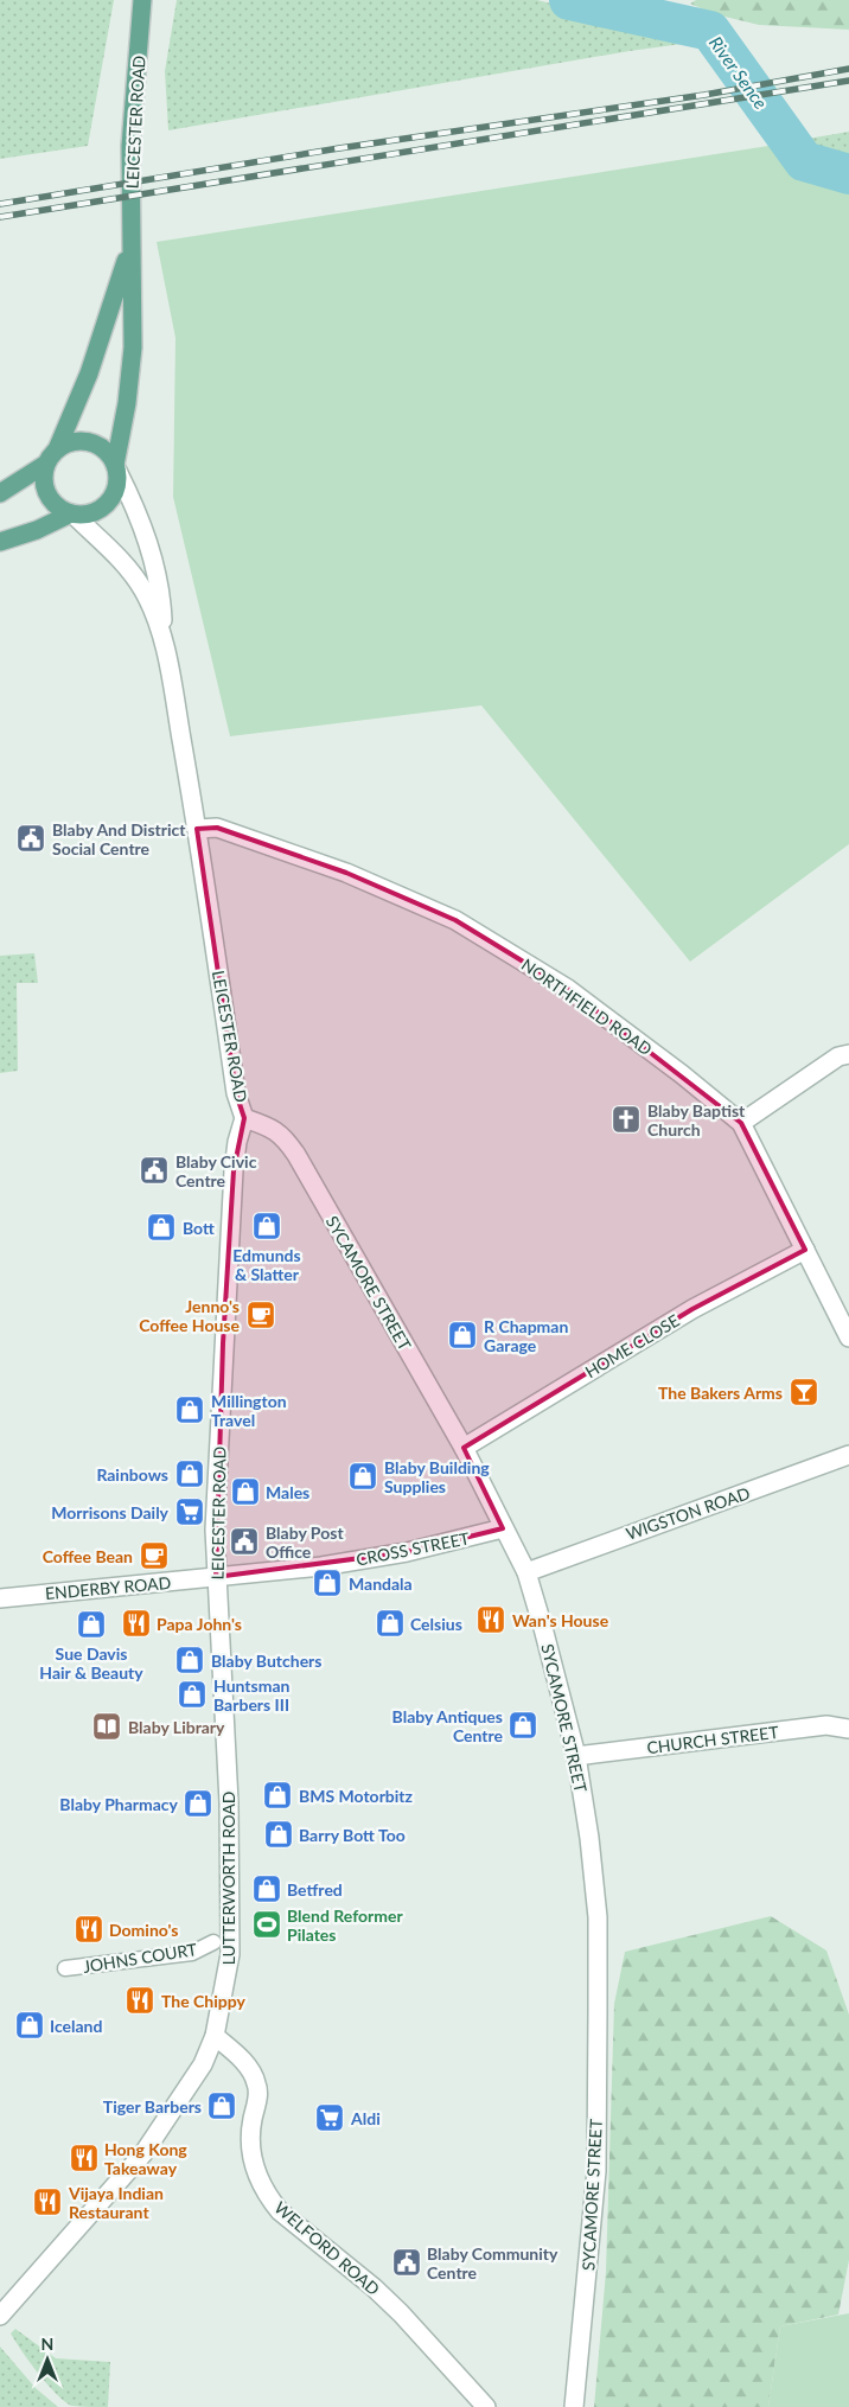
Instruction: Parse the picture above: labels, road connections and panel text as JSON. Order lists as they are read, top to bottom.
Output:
{
  "streets": {
    "main road": ["LEICESTER ROAD"],
    "street": [
      "NORTHFIELD ROAD",
      "SYCAMORE STREET",
      "HOME CLOSE",
      "WIGSTON ROAD",
      "CROSS STREET",
      "ENDERBY ROAD",
      "CHURCH STREET",
      "LUTTERWORTH ROAD",
      "JOHNS COURT",
      "WELFORD ROAD"
    ]
  },
  "crossings": [
    ["LEICESTER ROAD", "NORTHFIELD ROAD"],
    ["LEICESTER ROAD", "SYCAMORE STREET"],
    ["LEICESTER ROAD", "CROSS STREET"],
    ["LEICESTER ROAD", "ENDERBY ROAD"],
    ["LEICESTER ROAD", "LUTTERWORTH ROAD"],
    ["NORTHFIELD ROAD", "HOME CLOSE"],
    ["SYCAMORE STREET", "HOME CLOSE"],
    ["SYCAMORE STREET", "WIGSTON ROAD"],
    ["SYCAMORE STREET", "CROSS STREET"],
    ["SYCAMORE STREET", "CHURCH STREET"],
    ["CROSS STREET", "ENDERBY ROAD"],
    ["LUTTERWORTH ROAD", "WELFORD ROAD"]
  ],
  "water": ["River Sence"],
  "places": {
    "public building": [
      "Blaby And District Social Centre",
      "Blaby Civic Centre",
      "Blaby Post Office",
      "Blaby Community Centre"
    ],
    "church": ["Blaby Baptist Church"],
    "shop": [
      "Edmunds & Slatter",
      "Bott",
      "R Chapman Garage",
      "Millington Travel",
      "Rainbows",
      "Blaby Building Supplies",
      "Males",
      "Mandala",
      "Celsius",
      "Sue Davis Hair & Beauty",
      "Blaby Butchers",
      "Huntsman Barbers III",
      "Blaby Antiques Centre",
      "BMS Motorbitz",
      "Blaby Pharmacy",
      "Barry Bott Too",
      "Betfred",
      "Iceland",
      "Tiger Barbers"
    ],
    "cafe": ["Jenno's Coffee House", "Coffee Bean"],
    "bar": ["The Bakers Arms"],
    "supermarket": ["Morrisons Daily", "Aldi"],
    "restaurant": [
      "Wan's House",
      "Papa John's",
      "Domino's",
      "The Chippy",
      "Hong Kong Takeaway",
      "Vijaya Indian Restaurant"
    ],
    "library": ["Blaby Library"],
    "sports": ["Blend Reformer Pilates"]
  },
  "north": "top"
}
